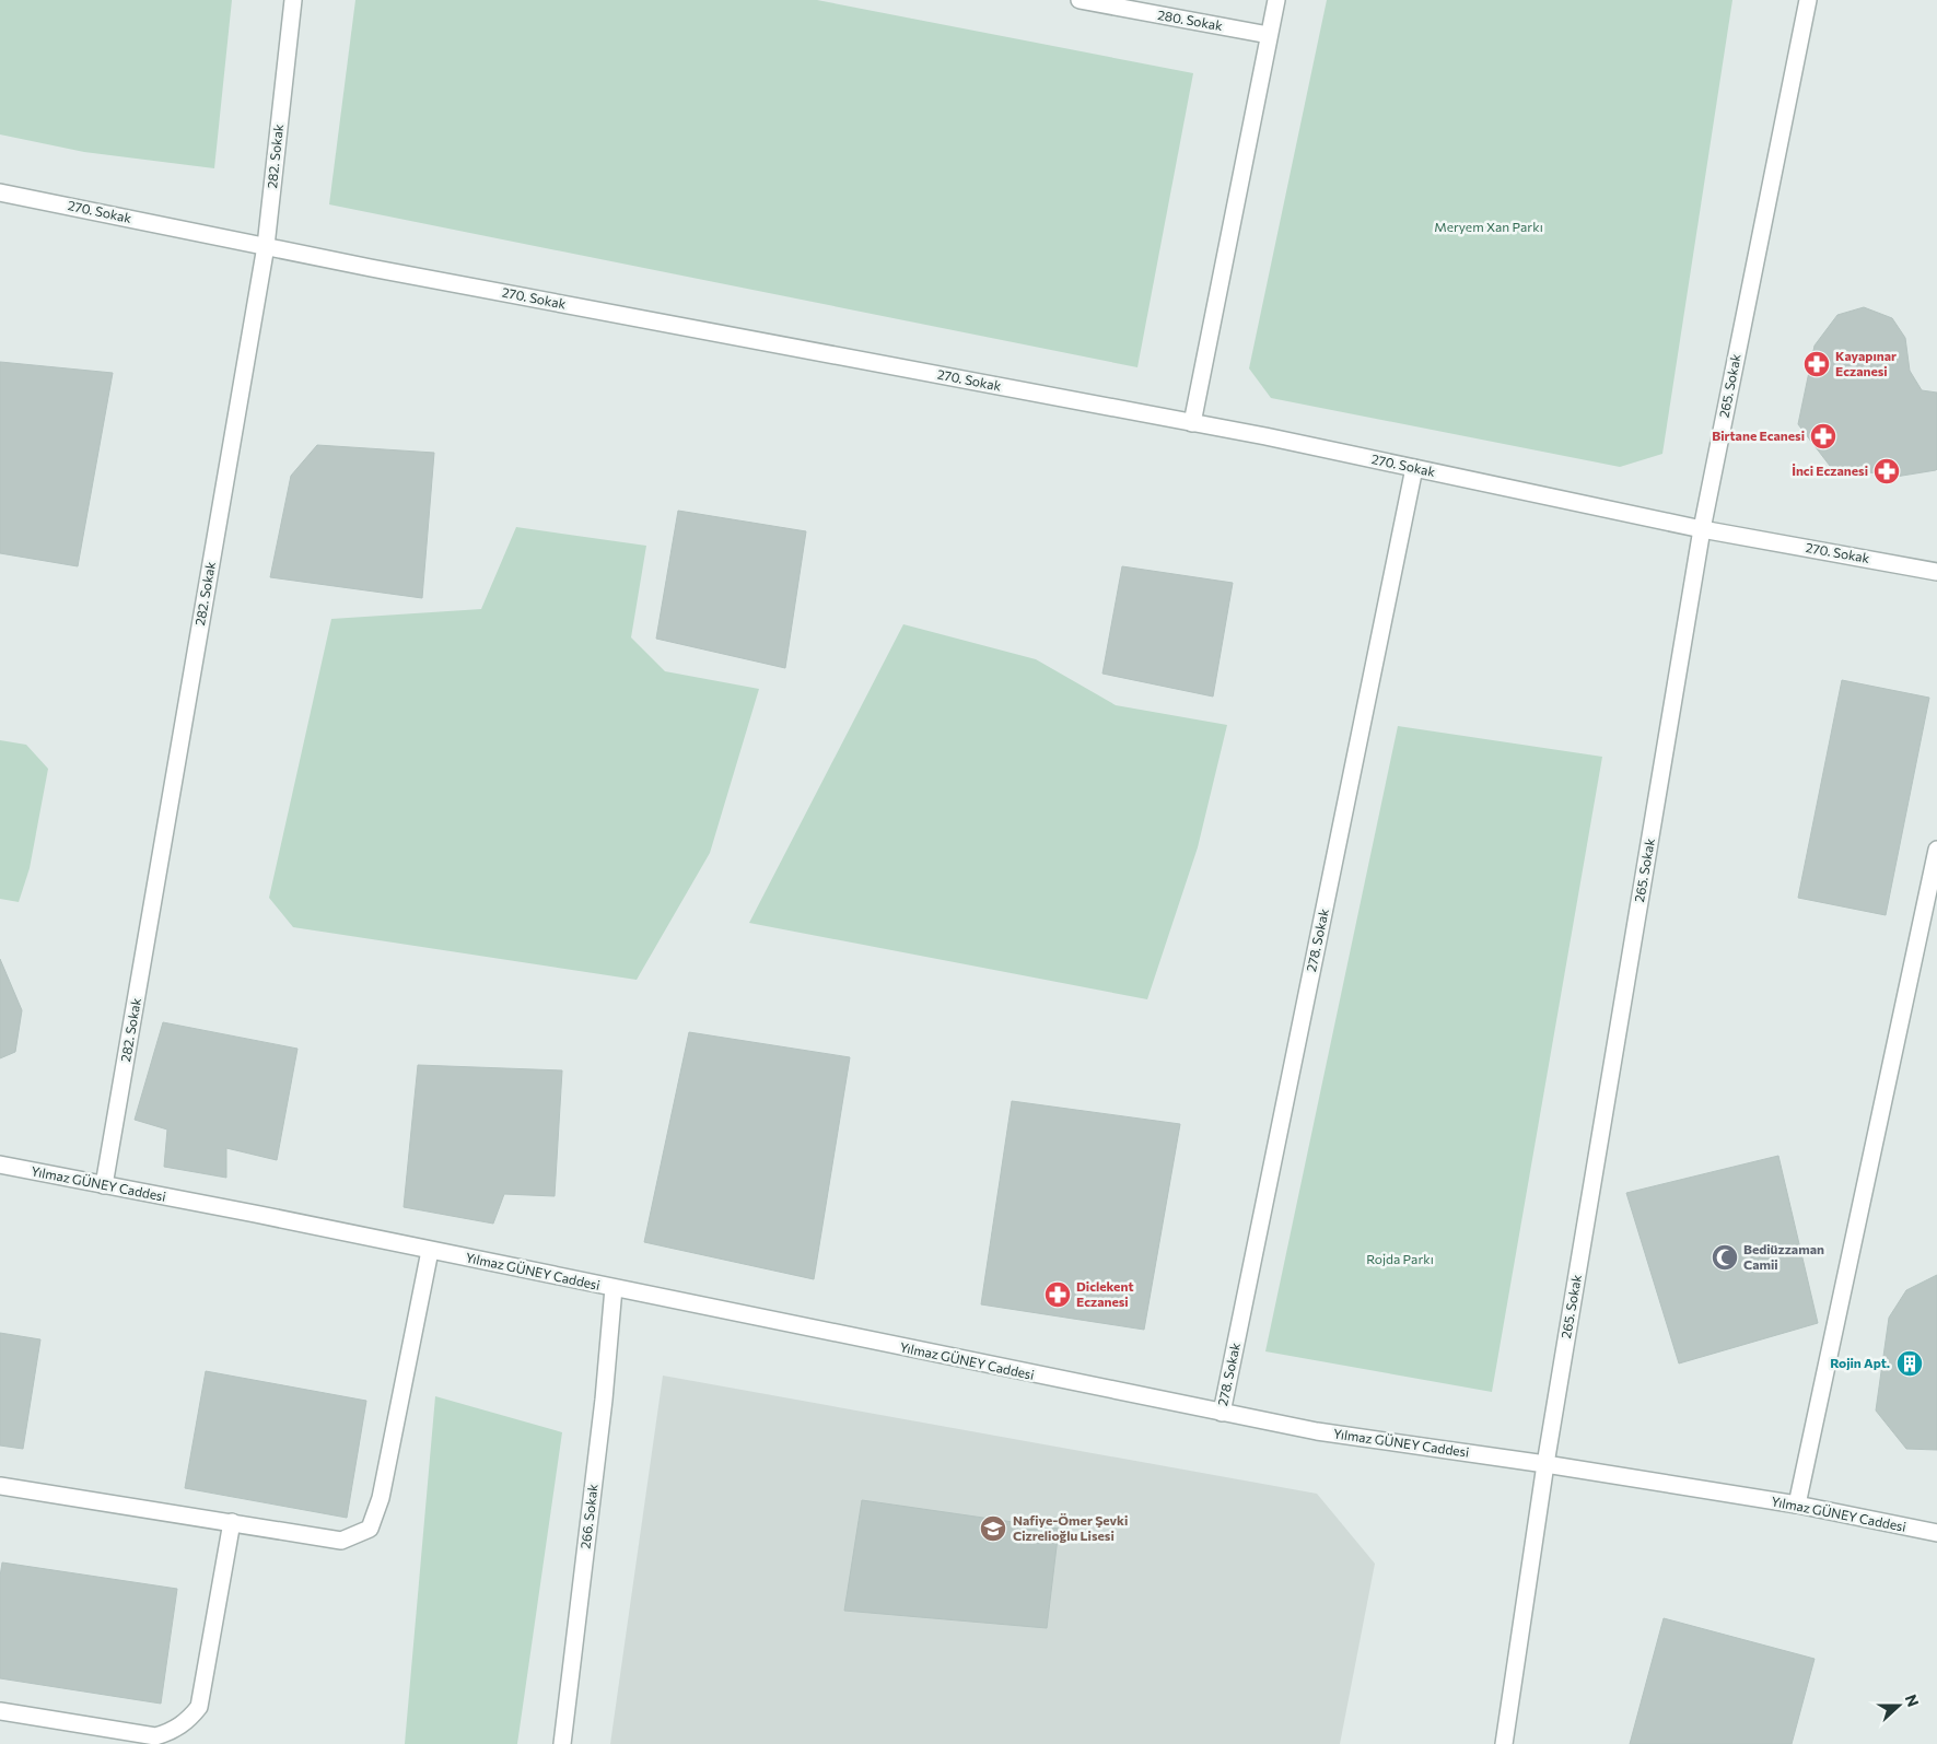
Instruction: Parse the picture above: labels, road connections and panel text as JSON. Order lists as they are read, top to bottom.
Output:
{
  "streets": {
    "street": [
      "280. Sokak",
      "282. Sokak",
      "270. Sokak",
      "265. Sokak",
      "278. Sokak",
      "Yılmaz GÜNEY Caddesi",
      "266. Sokak"
    ]
  },
  "crossings": [
    ["282. Sokak", "270. Sokak"],
    ["282. Sokak", "Yılmaz GÜNEY Caddesi"],
    ["270. Sokak", "265. Sokak"],
    ["270. Sokak", "278. Sokak"],
    ["265. Sokak", "Yılmaz GÜNEY Caddesi"],
    ["278. Sokak", "Yılmaz GÜNEY Caddesi"],
    ["Yılmaz GÜNEY Caddesi", "266. Sokak"]
  ],
  "parks": ["Meryem Xan Parkı", "Rojda Parkı"],
  "places": {
    "pharmacy": [
      "Kayapınar Eczanesi",
      "Birtane Ecanesi",
      "İnci Eczanesi",
      "Diclekent Eczanesi"
    ],
    "mosque": ["Bediüzzaman Camii"],
    "building": ["Rojin Apt."],
    "school or university": ["Nafiye-Ömer Şevki Cizrelioğlu Lisesi"]
  },
  "north": "right"
}
